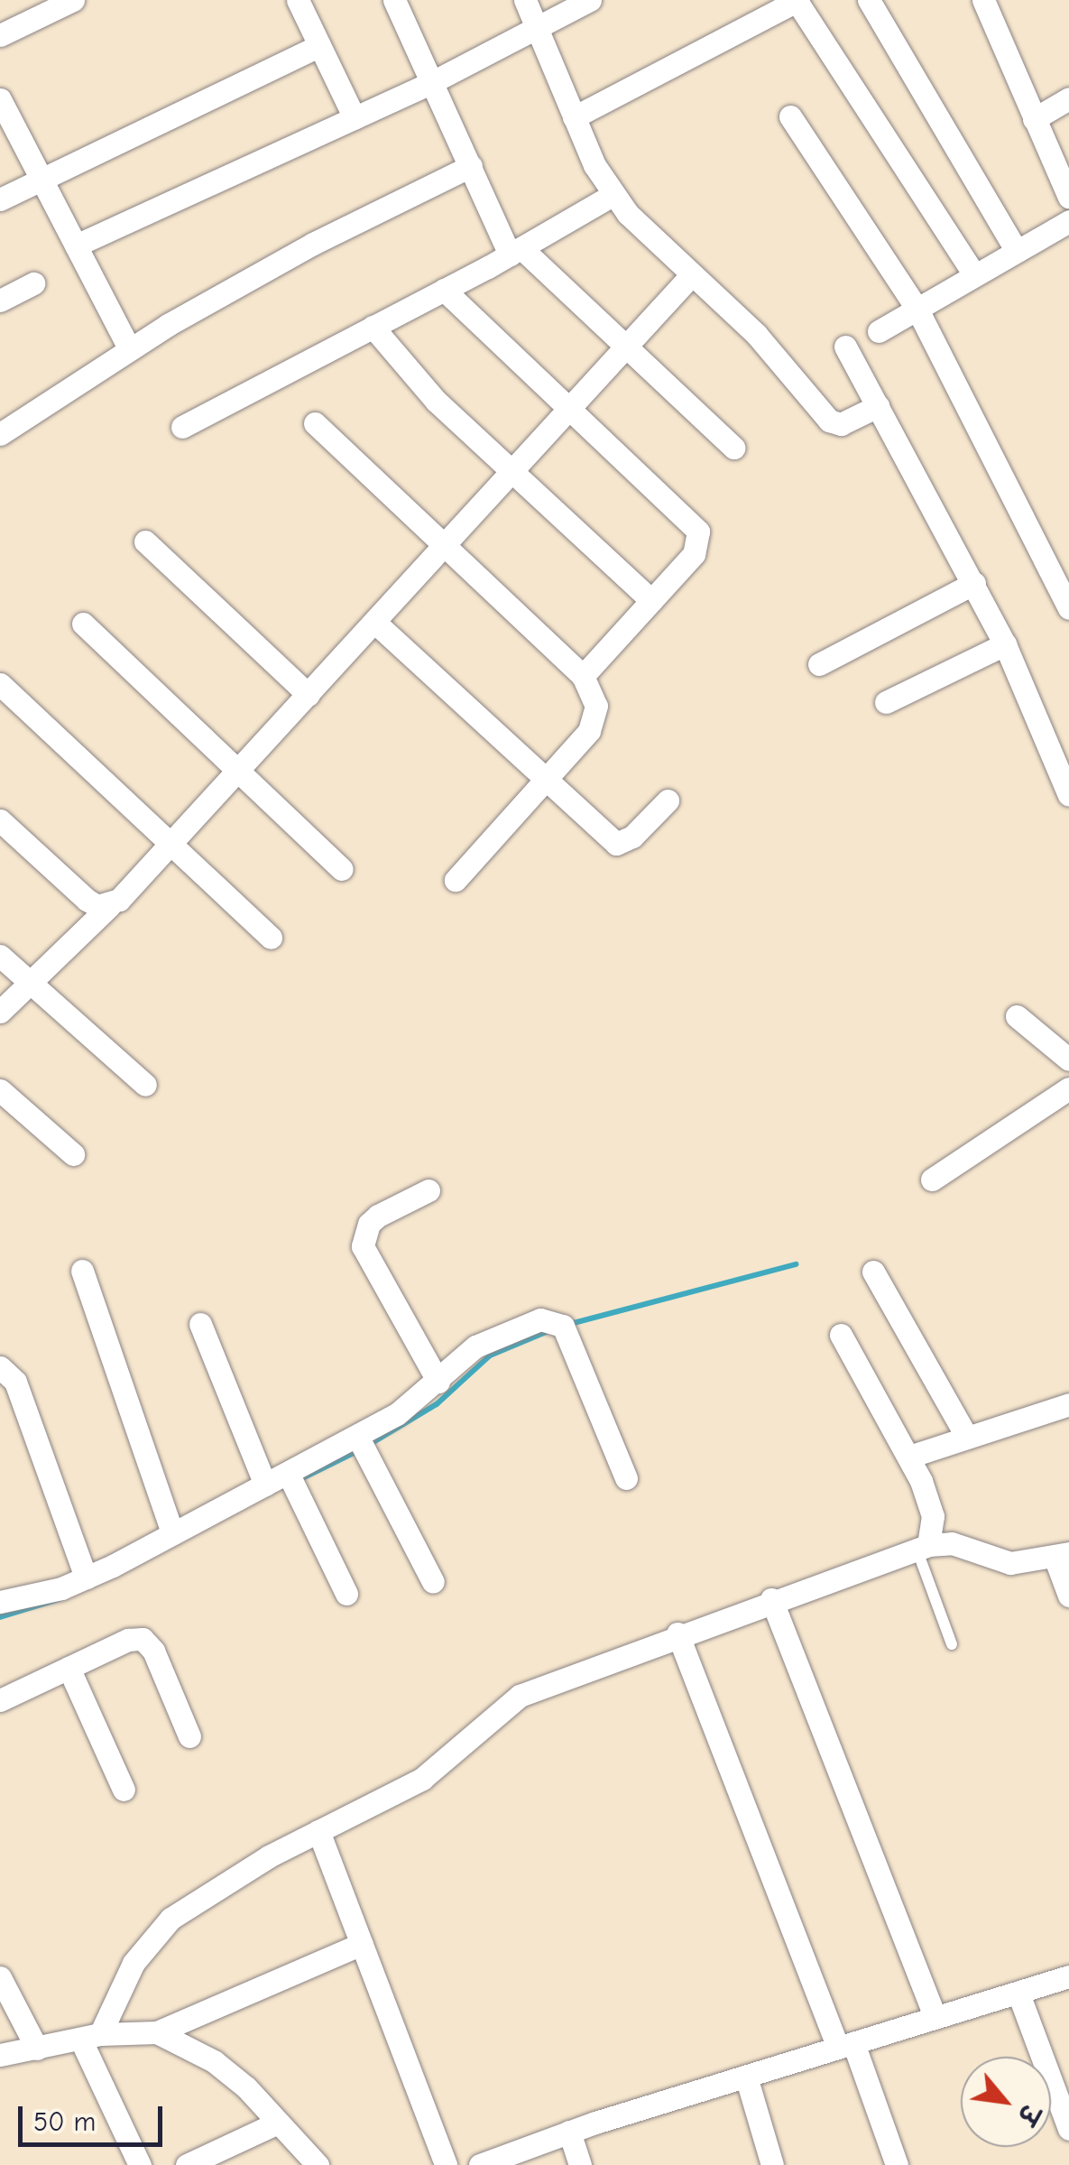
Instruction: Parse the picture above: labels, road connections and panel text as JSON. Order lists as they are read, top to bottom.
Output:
{
  "scale_bar": "50 m",
  "north": "bottom right"
}
